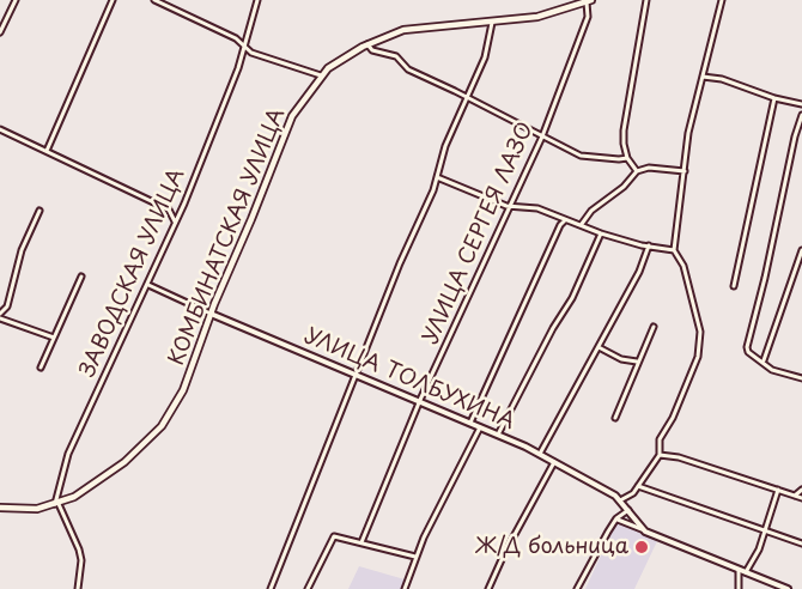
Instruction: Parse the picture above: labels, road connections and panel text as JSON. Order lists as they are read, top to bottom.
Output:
{
  "streets": {
    "main road": ["КОМБИНАТСКАЯ УЛИЦА"],
    "street": ["УЛИЦА СЕРГЕЯ ЛАЗО", "ЗАВОДСКАЯ УЛИЦА", "УЛИЦА ТОЛБУХИНА"]
  },
  "crossings": [
    ["УЛИЦА СЕРГЕЯ ЛАЗО", "КОМБИНАТСКАЯ УЛИЦА"],
    ["УЛИЦА СЕРГЕЯ ЛАЗО", "УЛИЦА ТОЛБУХИНА"],
    ["КОМБИНАТСКАЯ УЛИЦА", "ЗАВОДСКАЯ УЛИЦА"],
    ["КОМБИНАТСКАЯ УЛИЦА", "УЛИЦА ТОЛБУХИНА"],
    ["ЗАВОДСКАЯ УЛИЦА", "УЛИЦА ТОЛБУХИНА"]
  ],
  "places": ["Ж/Д больница"]
}
